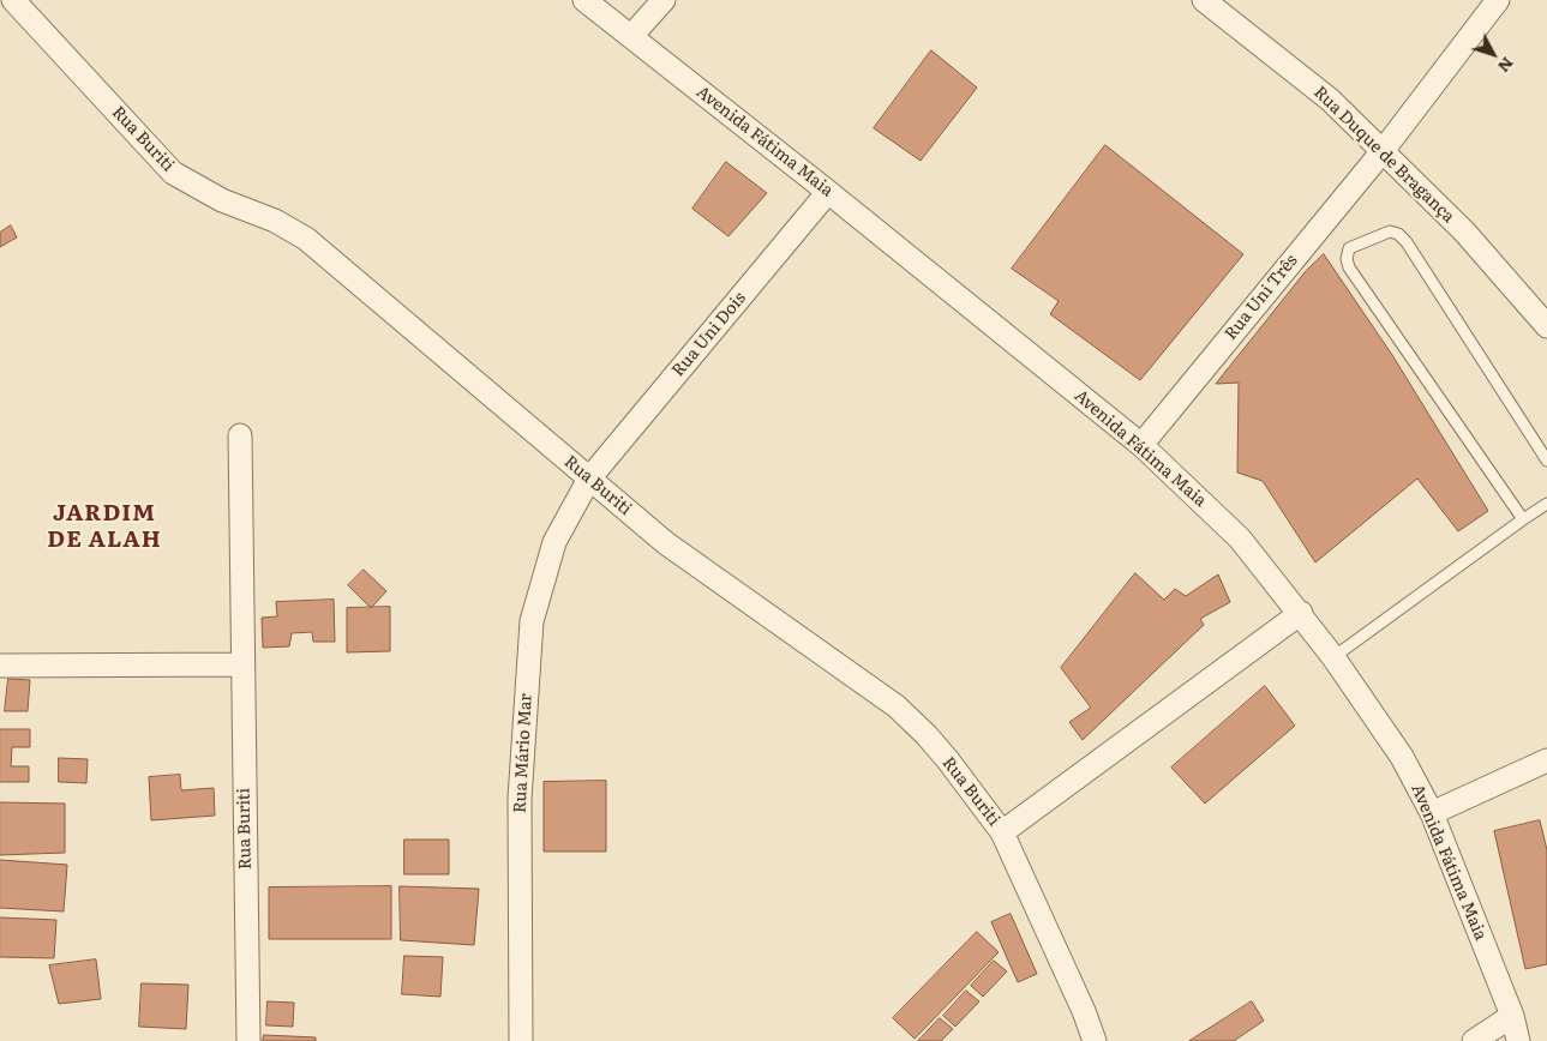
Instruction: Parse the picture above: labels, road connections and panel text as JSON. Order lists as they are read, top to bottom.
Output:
{
  "streets": {
    "street": [
      "Rua Buriti",
      "Avenida Fátima Maia",
      "Rua Duque de Bragança",
      "Rua Uni Três",
      "Rua Uni Dois",
      "Rua Mário Mar"
    ]
  },
  "crossings": [
    ["Rua Buriti", "Rua Uni Dois"],
    ["Rua Buriti", "Rua Mário Mar"],
    ["Avenida Fátima Maia", "Rua Uni Três"],
    ["Avenida Fátima Maia", "Rua Uni Dois"],
    ["Rua Duque de Bragança", "Rua Uni Três"],
    ["Rua Uni Dois", "Rua Mário Mar"]
  ],
  "districts": ["JARDIM DE ALAH"],
  "north": "bottom right"
}
